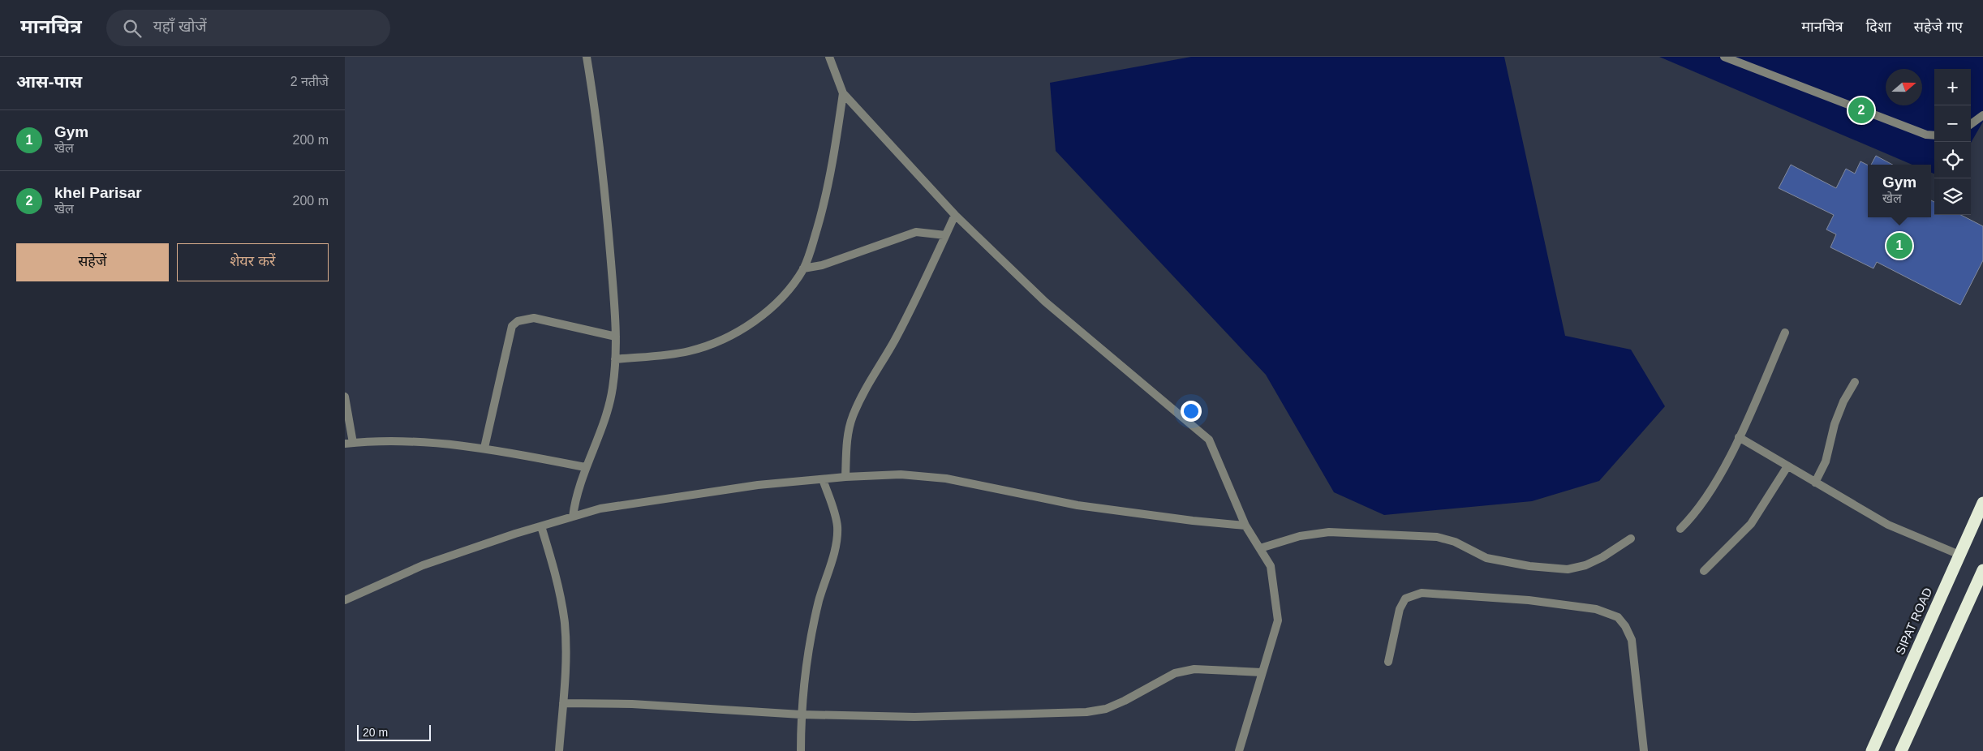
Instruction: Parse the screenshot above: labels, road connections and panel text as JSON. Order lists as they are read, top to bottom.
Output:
{
  "streets": {
    "highway": ["SIPAT ROAD"]
  },
  "scale_bar": "20 m",
  "north": "right",
  "page": {
    "header": "मानचित्र",
    "search": "यहाँ खोजें",
    "nav": ["मानचित्र", "दिशा", "सहेजे गए"],
    "heading": ["आस-पास", "2 नतीजे"],
    "map_buttons": ["+", "−"],
    "pins": ["2", "1"],
    "list": [
      {
        "mark": "1",
        "name": "Gym",
        "note": "खेल",
        "value": "200 m"
      },
      {
        "mark": "2",
        "name": "khel Parisar",
        "note": "खेल",
        "value": "200 m"
      }
    ],
    "popup": ["Gym", "खेल"],
    "buttons": ["सहेजें", "शेयर करें"],
    "scale": "20 m"
  }
}
